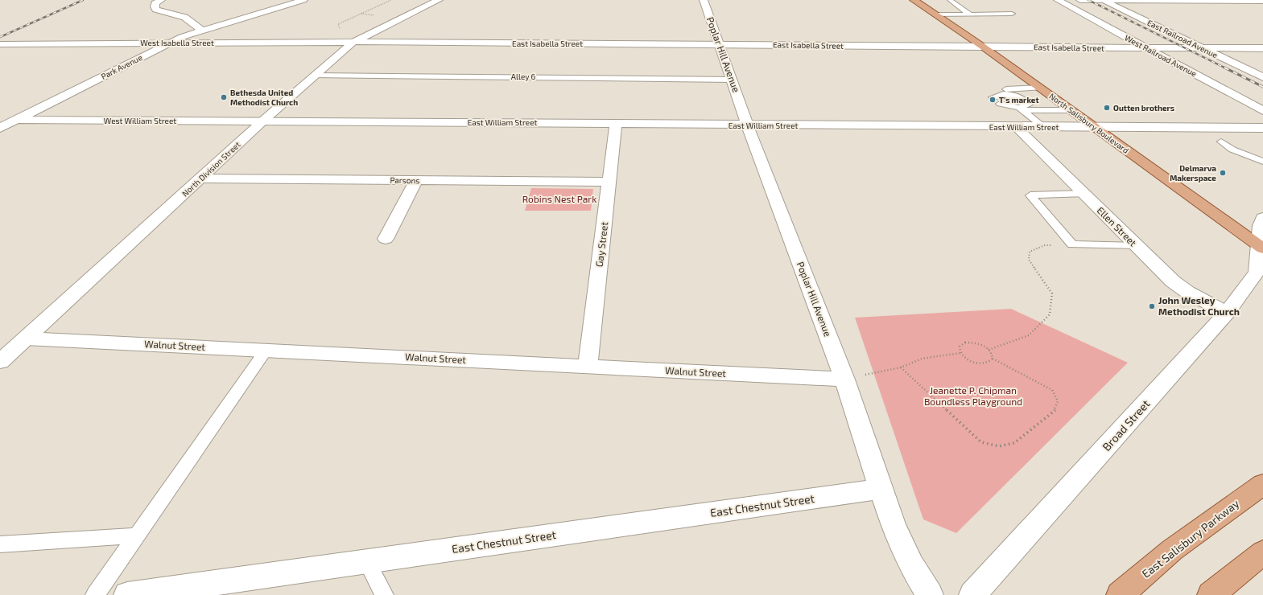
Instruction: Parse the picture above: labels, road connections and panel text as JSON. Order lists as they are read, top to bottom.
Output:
{
  "streets": {
    "main road": ["North Salisbury Boulevard", "East Salisbury Parkway"],
    "street": [
      "East Railroad Avenue",
      "West Isabella Street",
      "East Isabella Street",
      "Poplar Hill Avenue",
      "West Railroad Avenue",
      "Park Avenue",
      "West William Street",
      "East William Street",
      "North Division Street",
      "Parsons",
      "Ellen Street",
      "Gay Street",
      "Walnut Street",
      "Broad Street",
      "East Chestnut Street"
    ],
    "lane": ["Alley 6"]
  },
  "crossings": [
    ["East Railroad Avenue", "East Isabella Street"],
    ["West Isabella Street", "East Isabella Street"],
    ["West Isabella Street", "Park Avenue"],
    ["West Isabella Street", "North Division Street"],
    ["East Isabella Street", "Poplar Hill Avenue"],
    ["East Isabella Street", "West Railroad Avenue"],
    ["East Isabella Street", "North Salisbury Boulevard"],
    ["East Isabella Street", "North Division Street"],
    ["Poplar Hill Avenue", "Alley 6"],
    ["Poplar Hill Avenue", "East William Street"],
    ["Poplar Hill Avenue", "Walnut Street"],
    ["Poplar Hill Avenue", "East Chestnut Street"],
    ["Park Avenue", "West William Street"],
    ["Alley 6", "North Division Street"],
    ["West William Street", "East William Street"],
    ["West William Street", "North Division Street"],
    ["East William Street", "North Salisbury Boulevard"],
    ["East William Street", "North Division Street"],
    ["East William Street", "Ellen Street"],
    ["East William Street", "Gay Street"],
    ["North Salisbury Boulevard", "Broad Street"],
    ["North Division Street", "Parsons"],
    ["North Division Street", "Walnut Street"],
    ["Parsons", "Gay Street"],
    ["Ellen Street", "Broad Street"],
    ["Gay Street", "Walnut Street"]
  ],
  "parks": ["Robins Nest Park", "Jeanette P. Chipman Boundless Playground"],
  "places": [
    "Bethesda United Methodist Church",
    "T's market",
    "Outten brothers",
    "Delmarva Makerspace",
    "John Wesley Methodist Church"
  ]
}
